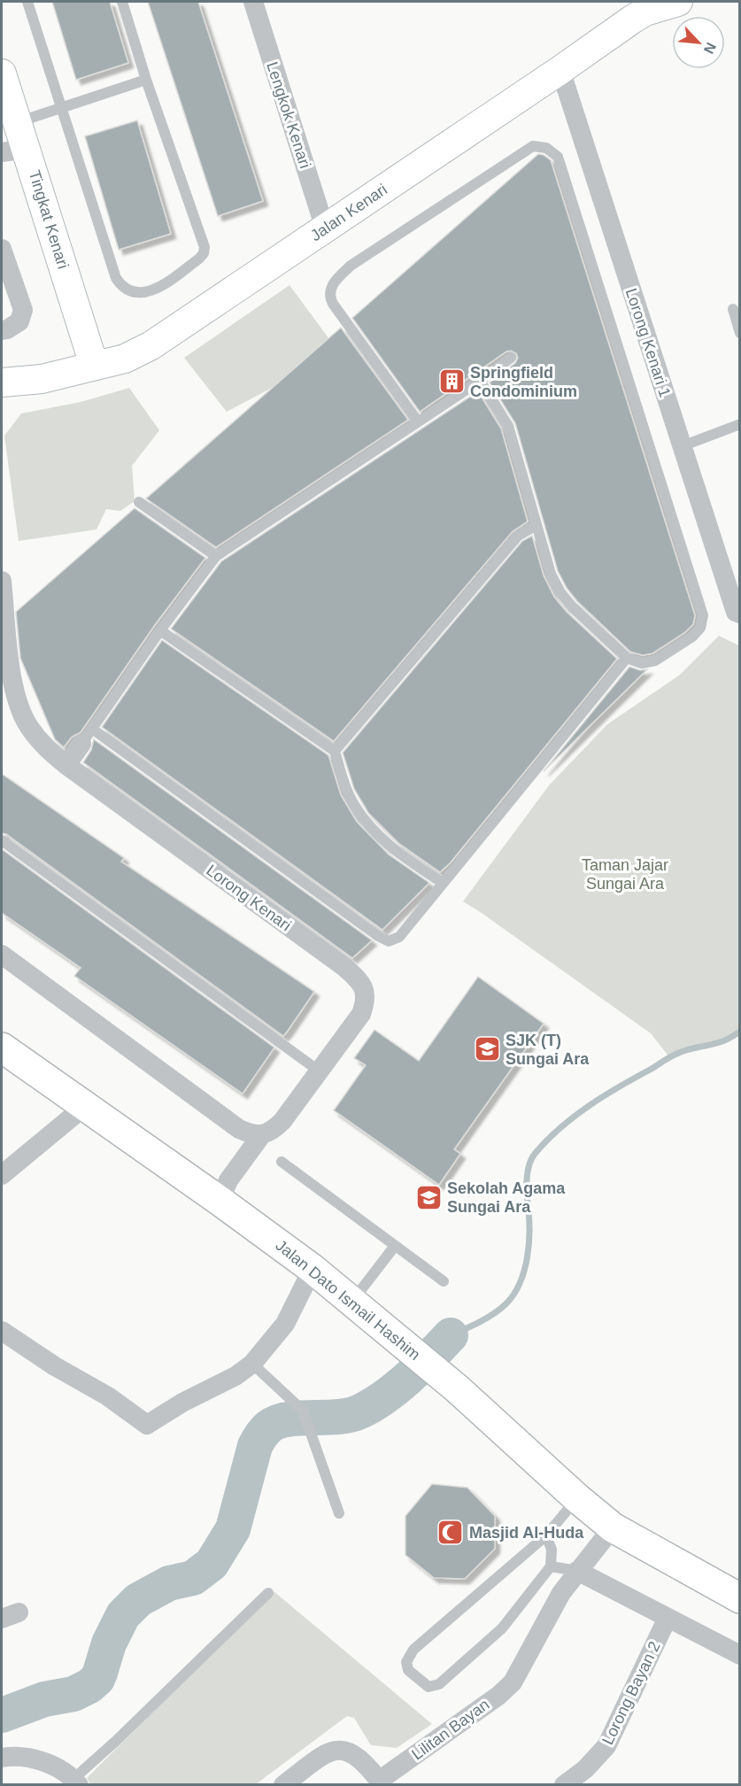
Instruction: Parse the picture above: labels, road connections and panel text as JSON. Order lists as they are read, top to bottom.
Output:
{
  "streets": {
    "main road": ["Jalan Dato Ismail Hashim"],
    "street": [
      "Lengkok Kenari",
      "Jalan Kenari",
      "Tingkat Kenari",
      "Lorong Kenari 1",
      "Lorong Kenari",
      "Lorong Bayan 2",
      "Lilitan Bayan"
    ]
  },
  "crossings": [
    ["Lengkok Kenari", "Jalan Kenari"],
    ["Jalan Kenari", "Tingkat Kenari"],
    ["Jalan Kenari", "Lorong Kenari 1"],
    ["Lorong Kenari", "Jalan Dato Ismail Hashim"],
    ["Jalan Dato Ismail Hashim", "Lilitan Bayan"]
  ],
  "parks": ["Taman Jajar Sungai Ara"],
  "places": {
    "building": ["Springfield Condominium"],
    "school or university": ["SJK (T) Sungai Ara", "Sekolah Agama Sungai Ara"],
    "mosque": ["Masjid Al-Huda"]
  },
  "north": "bottom right"
}
